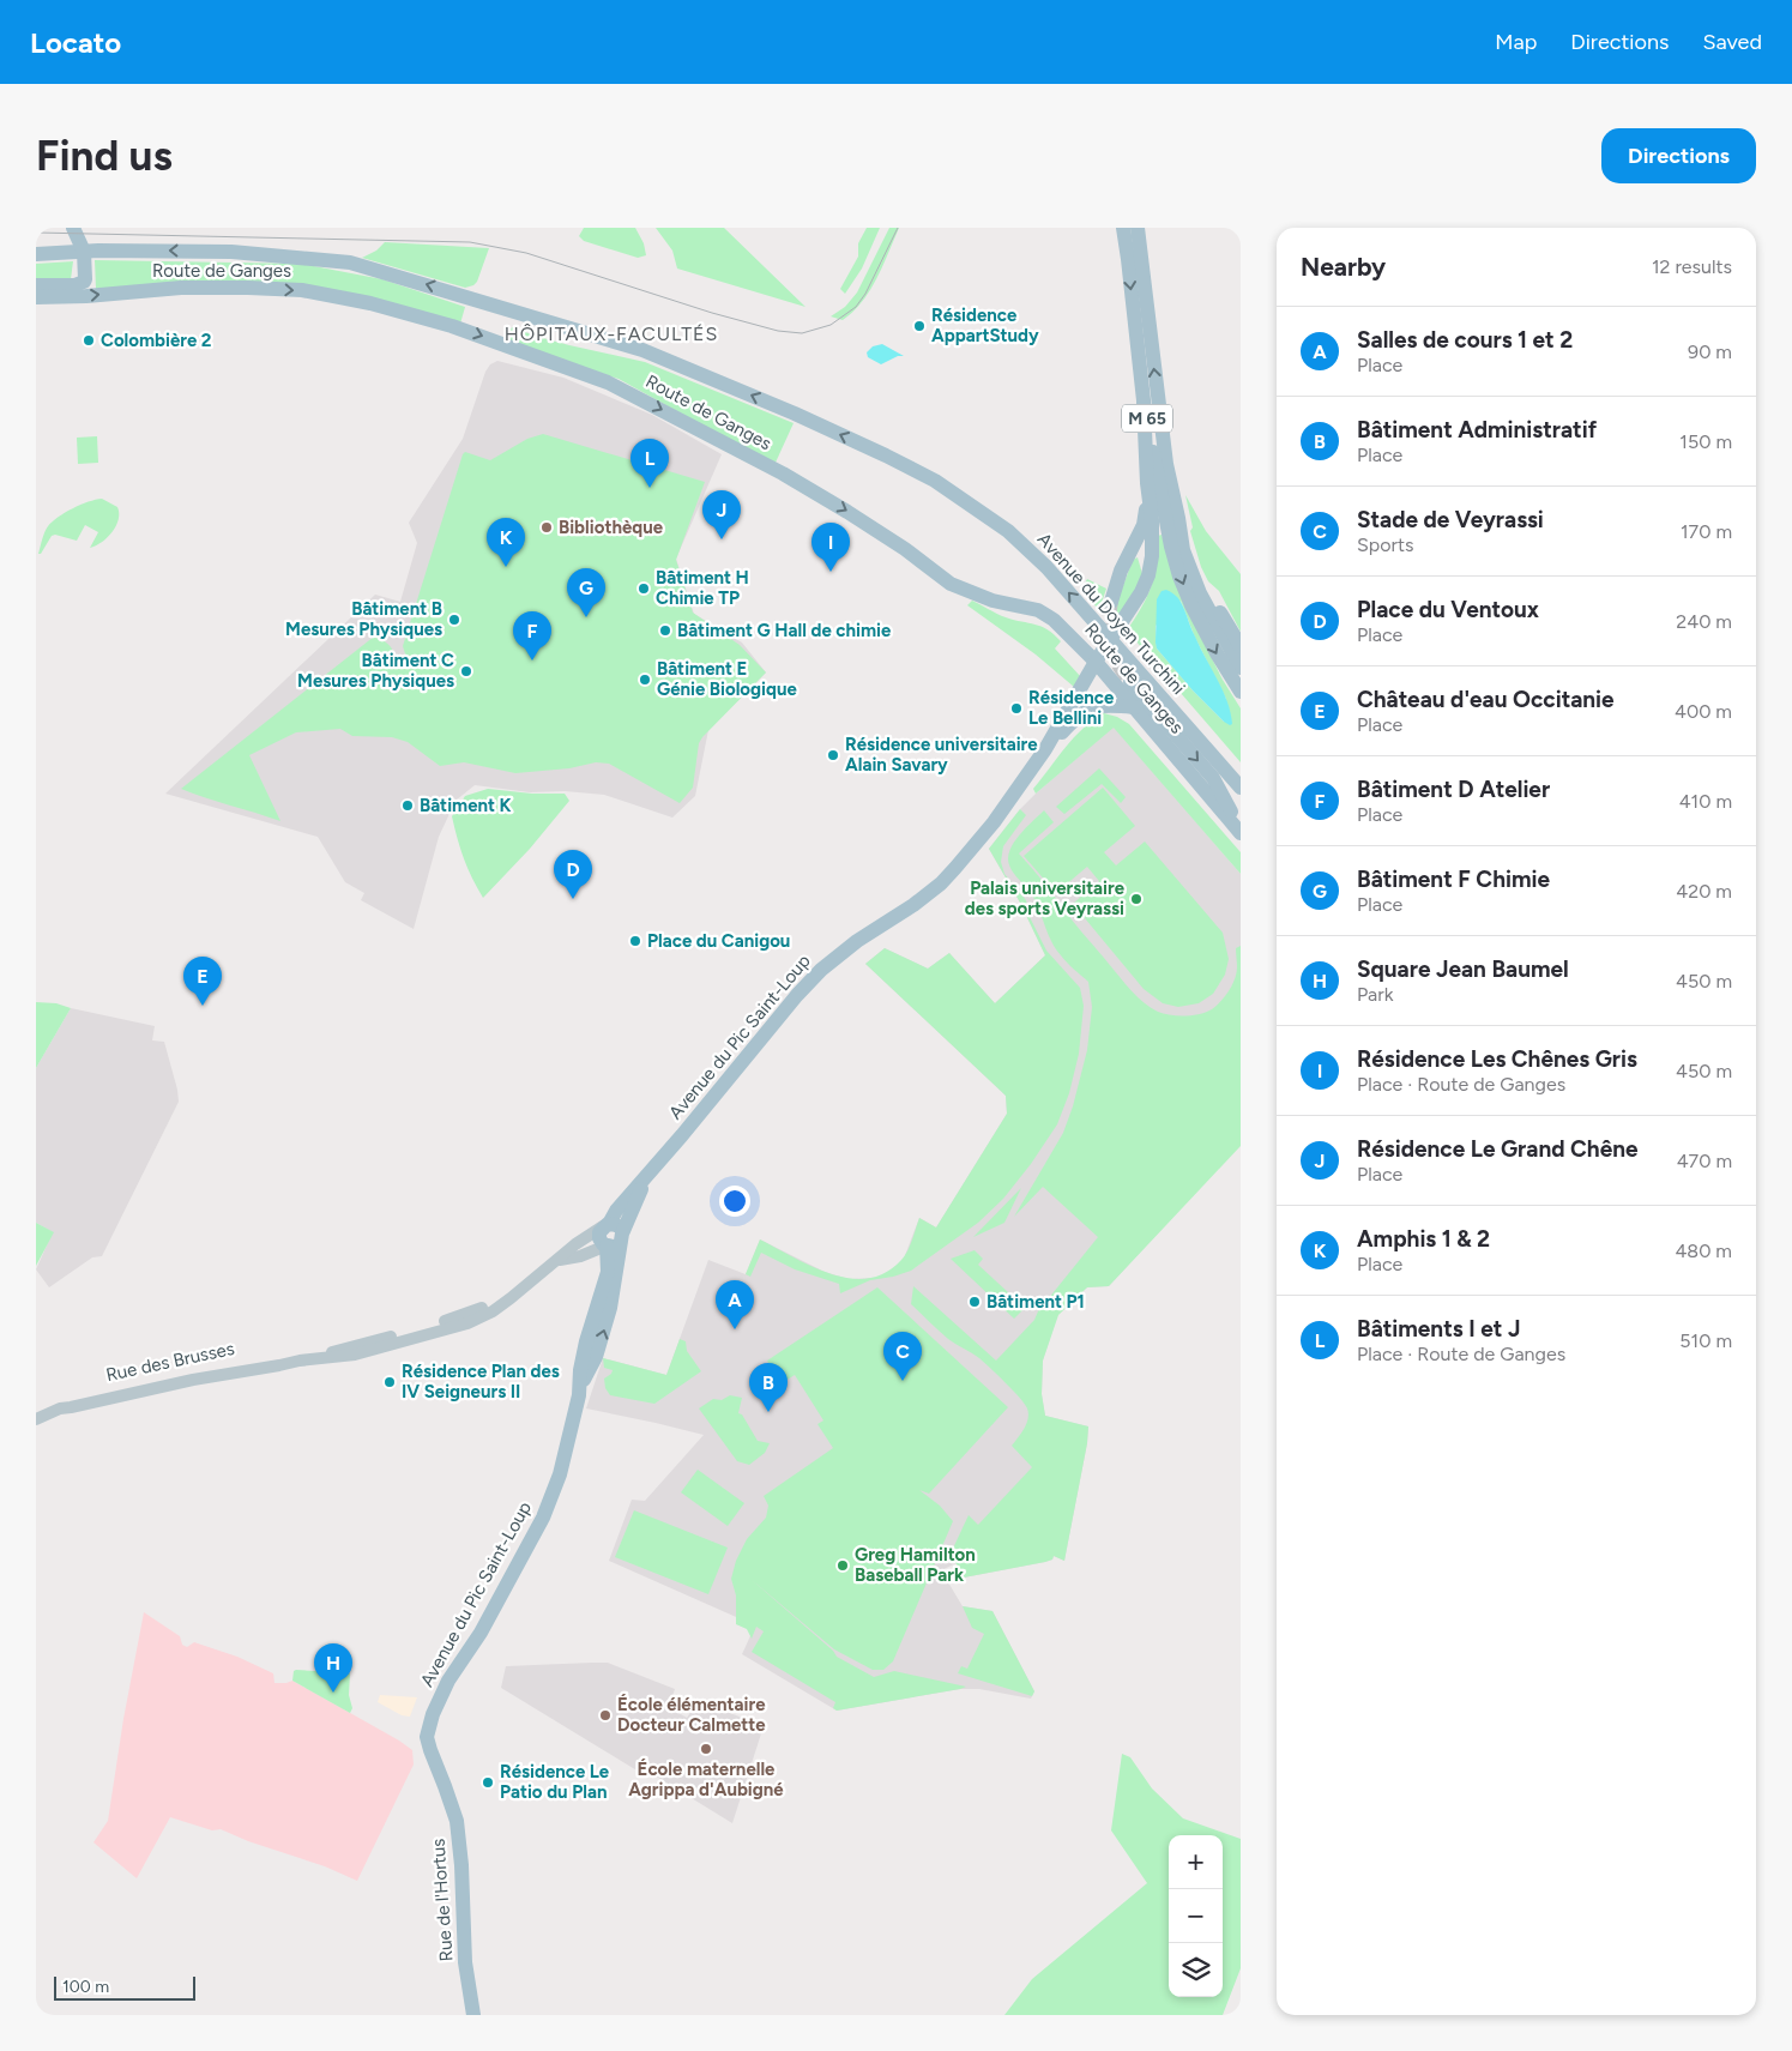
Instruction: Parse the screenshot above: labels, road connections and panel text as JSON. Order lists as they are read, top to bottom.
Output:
{
  "streets": {
    "main road": [
      "Route de Ganges",
      "M 65",
      "Avenue du Doyen Turchini",
      "Avenue du Pic Saint-Loup",
      "Rue de l'Hortus"
    ],
    "street": ["Rue des Brusses"]
  },
  "crossings": [
    ["Route de Ganges", "Avenue du Pic Saint-Loup"],
    ["Avenue du Doyen Turchini", "Avenue du Pic Saint-Loup"],
    ["Avenue du Pic Saint-Loup", "Rue des Brusses"],
    ["Avenue du Pic Saint-Loup", "Rue de l'Hortus"]
  ],
  "one_way": ["Route de Ganges", "Avenue du Doyen Turchini"],
  "districts": ["HÔPITAUX-FACULTÉS"],
  "places": [
    "Résidence AppartStudy",
    "Colombière 2",
    "Bibliothèque",
    "Bâtiment H Chimie TP",
    "Bâtiment B Mesures Physiques",
    "Bâtiment G Hall de chimie",
    "Bâtiment C Mesures Physiques",
    "Bâtiment E Génie Biologique",
    "Résidence Le Bellini",
    "Résidence universitaire Alain Savary",
    "Bâtiment K",
    "Palais universitaire des sports Veyrassi",
    "Place du Canigou",
    "Bâtiment P1",
    "Résidence Plan des IV Seigneurs II",
    "Greg Hamilton Baseball Park",
    "École élémentaire Docteur Calmette",
    "École maternelle Agrippa d'Aubigné",
    "Résidence Le Patio du Plan"
  ],
  "scale_bar": "100 m",
  "page": {
    "header": "Locato",
    "nav": ["Map", "Directions", "Saved"],
    "buttons": "Directions",
    "title": "Find us",
    "heading": ["Nearby", "12 results"],
    "list": [
      {
        "mark": "A",
        "name": "Salles de cours 1 et 2",
        "note": "Place",
        "value": "90 m"
      },
      {
        "mark": "B",
        "name": "Bâtiment Administratif",
        "note": "Place",
        "value": "150 m"
      },
      {
        "mark": "C",
        "name": "Stade de Veyrassi",
        "note": "Sports",
        "value": "170 m"
      },
      {
        "mark": "D",
        "name": "Place du Ventoux",
        "note": "Place",
        "value": "240 m"
      },
      {
        "mark": "E",
        "name": "Château d'eau Occitanie",
        "note": "Place",
        "value": "400 m"
      },
      {
        "mark": "F",
        "name": "Bâtiment D Atelier",
        "note": "Place",
        "value": "410 m"
      },
      {
        "mark": "G",
        "name": "Bâtiment F Chimie",
        "note": "Place",
        "value": "420 m"
      },
      {
        "mark": "H",
        "name": "Square Jean Baumel",
        "note": "Park",
        "value": "450 m"
      },
      {
        "mark": "I",
        "name": "Résidence Les Chênes Gris",
        "note": "Place · Route de Ganges",
        "value": "450 m"
      },
      {
        "mark": "J",
        "name": "Résidence Le Grand Chêne",
        "note": "Place",
        "value": "470 m"
      },
      {
        "mark": "K",
        "name": "Amphis 1 & 2",
        "note": "Place",
        "value": "480 m"
      },
      {
        "mark": "L",
        "name": "Bâtiments I et J",
        "note": "Place · Route de Ganges",
        "value": "510 m"
      }
    ],
    "pins": [
      "L",
      "J",
      "K",
      "I",
      "G",
      "F",
      "D",
      "E",
      "A",
      "C",
      "B",
      "H"
    ],
    "map_buttons": ["+", "−"],
    "scale": "100 m"
  }
}
